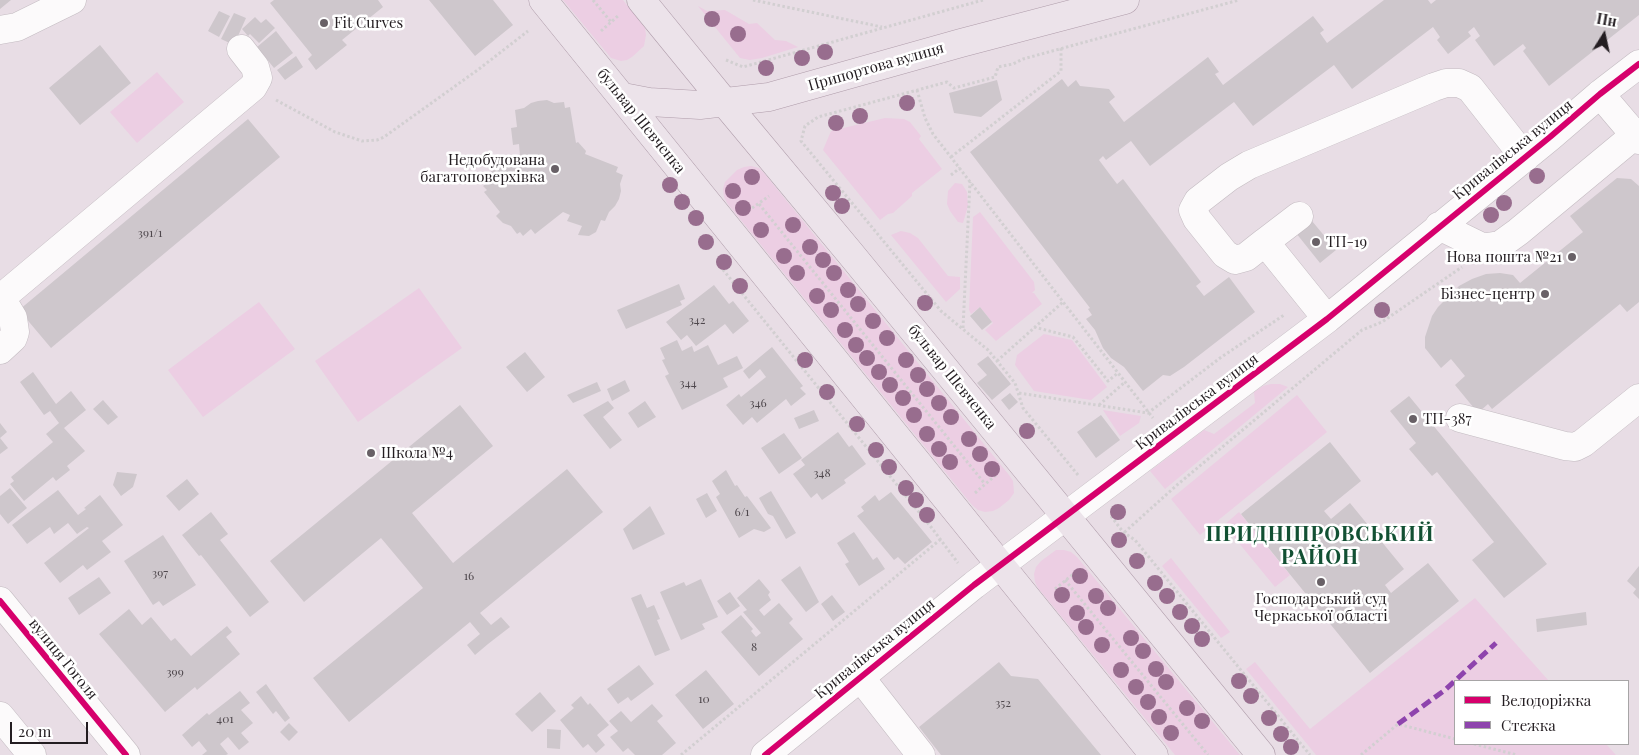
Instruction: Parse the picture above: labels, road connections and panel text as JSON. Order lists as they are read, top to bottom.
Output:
{
  "streets": {
    "main road": ["Припортова вулиця", "бульвар Шевченка"],
    "street": ["Кривалівська вулиця", "вулиця Гоголя"]
  },
  "crossings": [
    ["Припортова вулиця", "бульвар Шевченка"],
    ["бульвар Шевченка", "Кривалівська вулиця"]
  ],
  "districts": ["ПРИДНІПРОВСЬКИЙ РАЙОН"],
  "places": [
    "Fit Curves",
    "Недобудована багатоповерхівка",
    "ТП-19",
    "Нова пошта №21",
    "Бізнес-центр",
    "ТП-387",
    "Школа №4",
    "Господарський суд Черкаської області"
  ],
  "house_numbers": [
    "391/1",
    "342",
    "344",
    "346",
    "348",
    "6/1",
    "397",
    "16",
    "8",
    "399",
    "10",
    "352",
    "401"
  ],
  "legend": ["Велодоріжка", "Стежка"],
  "scale_bar": "20 m",
  "north": "top"
}
